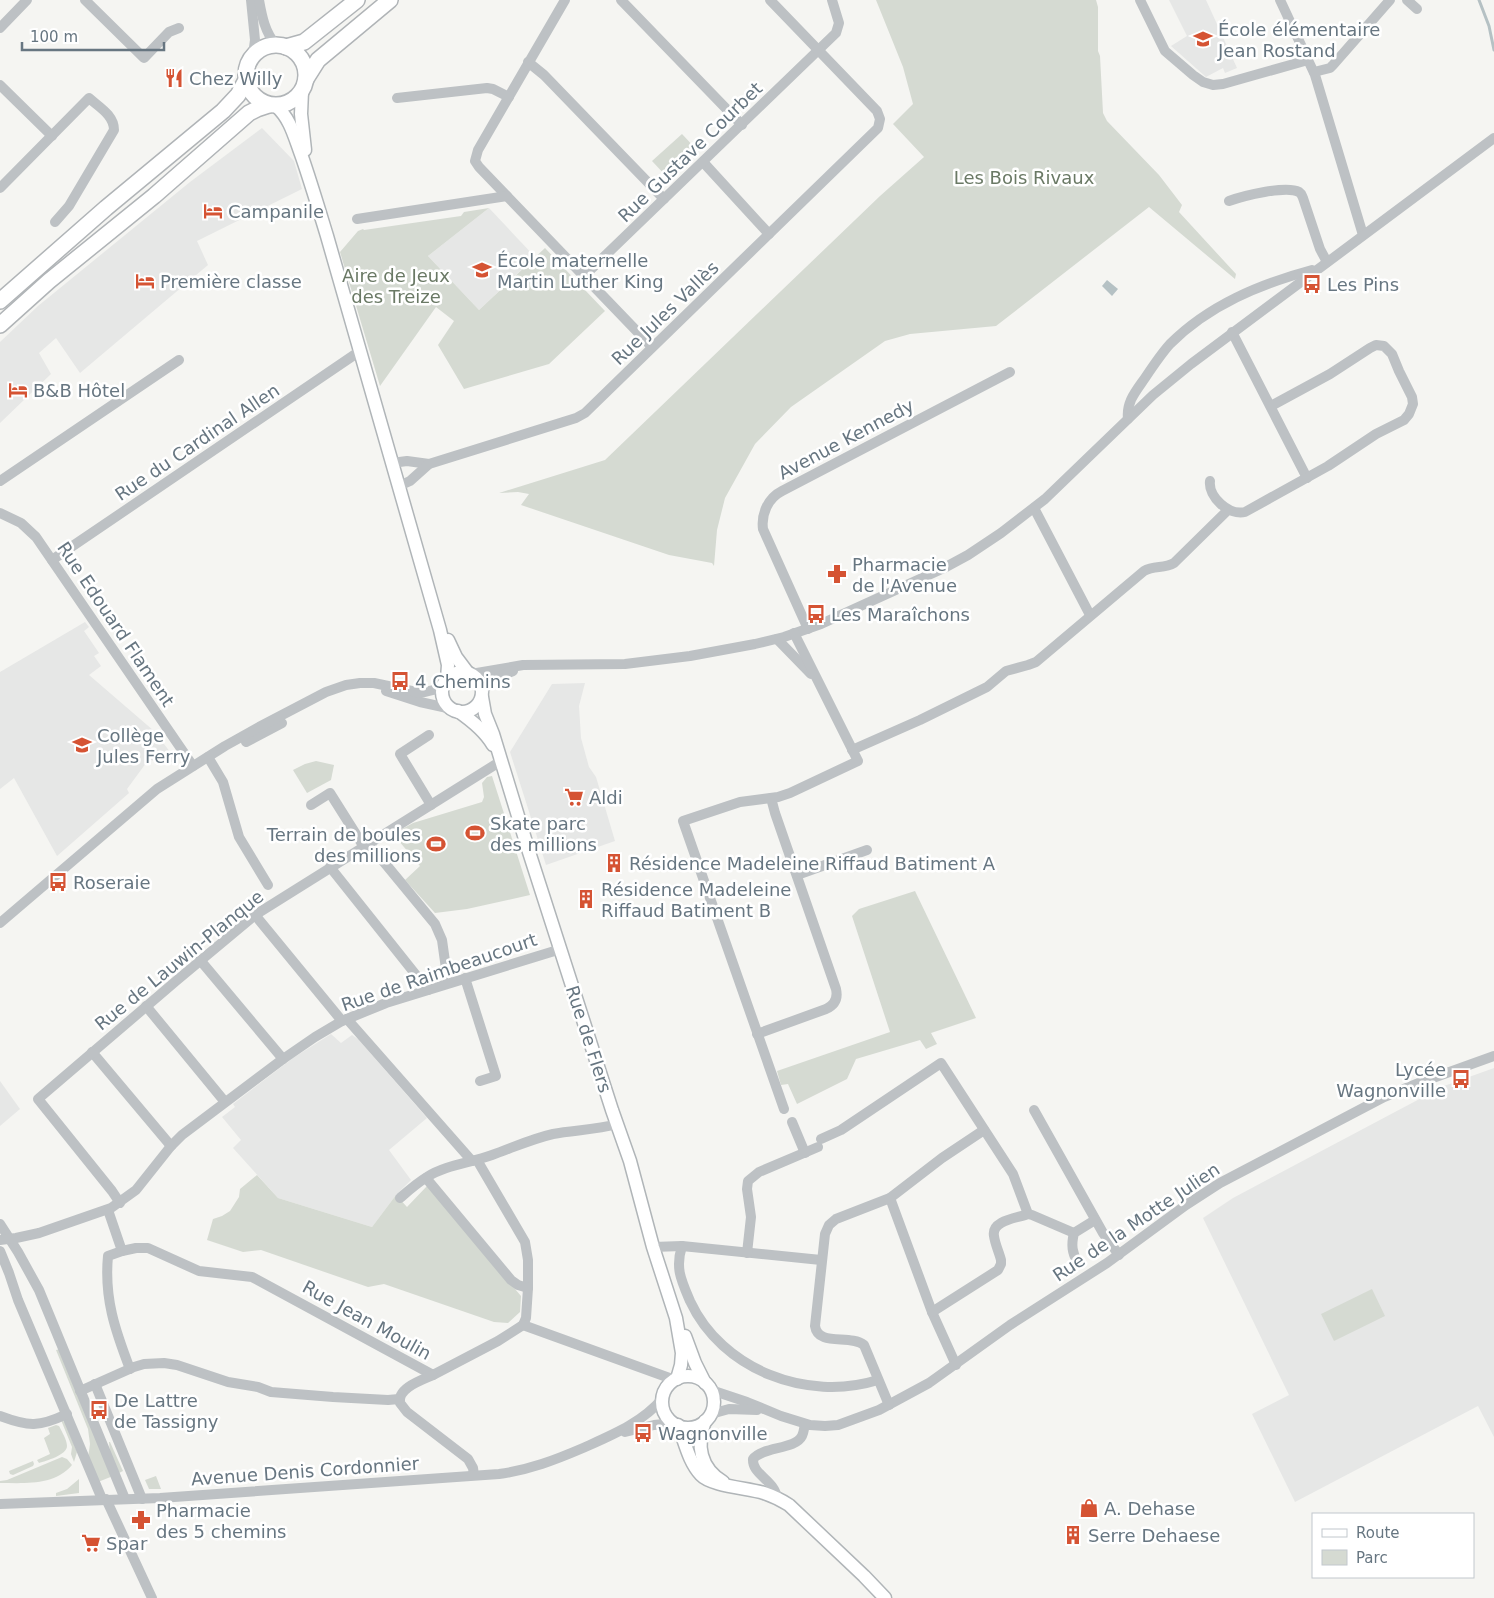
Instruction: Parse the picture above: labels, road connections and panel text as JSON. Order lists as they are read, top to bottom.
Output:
{
  "streets": {
    "main road": ["Rue de Flers"],
    "street": [
      "Rue Gustave Courbet",
      "Rue Jules Vallès",
      "Avenue Kennedy",
      "Rue du Cardinal Allen",
      "Rue Edouard Flament",
      "Rue de Lauwin-Planque",
      "Rue de Raimbeaucourt",
      "Rue de la Motte Julien",
      "Rue Jean Moulin",
      "Avenue Denis Cordonnier"
    ]
  },
  "crossings": [
    ["Rue Gustave Courbet", "Rue Jules Vallès"],
    ["Rue du Cardinal Allen", "Rue Edouard Flament"],
    ["Rue de Lauwin-Planque", "Rue de Raimbeaucourt"],
    ["Rue de Lauwin-Planque", "Rue de Flers"],
    ["Rue de Raimbeaucourt", "Rue de Flers"],
    ["Rue de Flers", "Rue de la Motte Julien"],
    ["Rue de Flers", "Avenue Denis Cordonnier"],
    ["Rue de la Motte Julien", "Avenue Denis Cordonnier"]
  ],
  "parks": ["Les Bois Rivaux", "Aire de Jeux des Treize"],
  "places": {
    "school or university": ["École élémentaire Jean Rostand", "École maternelle Martin Luther King", "Collège Jules Ferry"],
    "restaurant": ["Chez Willy"],
    "hotel": ["Campanile", "Première classe", "B&B Hôtel"],
    "bus stop": [
      "Les Pins",
      "Les Maraîchons",
      "4 Chemins",
      "Roseraie",
      "Lycée Wagnonville",
      "De Lattre de Tassigny",
      "Wagnonville"
    ],
    "pharmacy": ["Pharmacie de l'Avenue", "Pharmacie des 5 chemins"],
    "supermarket": ["Aldi", "Spar"],
    "sports": ["Skate parc des millions", "Terrain de boules des millions"],
    "building": ["Résidence Madeleine Riffaud Batiment A", "Résidence Madeleine Riffaud Batiment B", "Serre Dehaese"],
    "shop": ["A. Dehase"]
  },
  "legend": ["Route", "Parc"],
  "scale_bar": "100 m"
}
